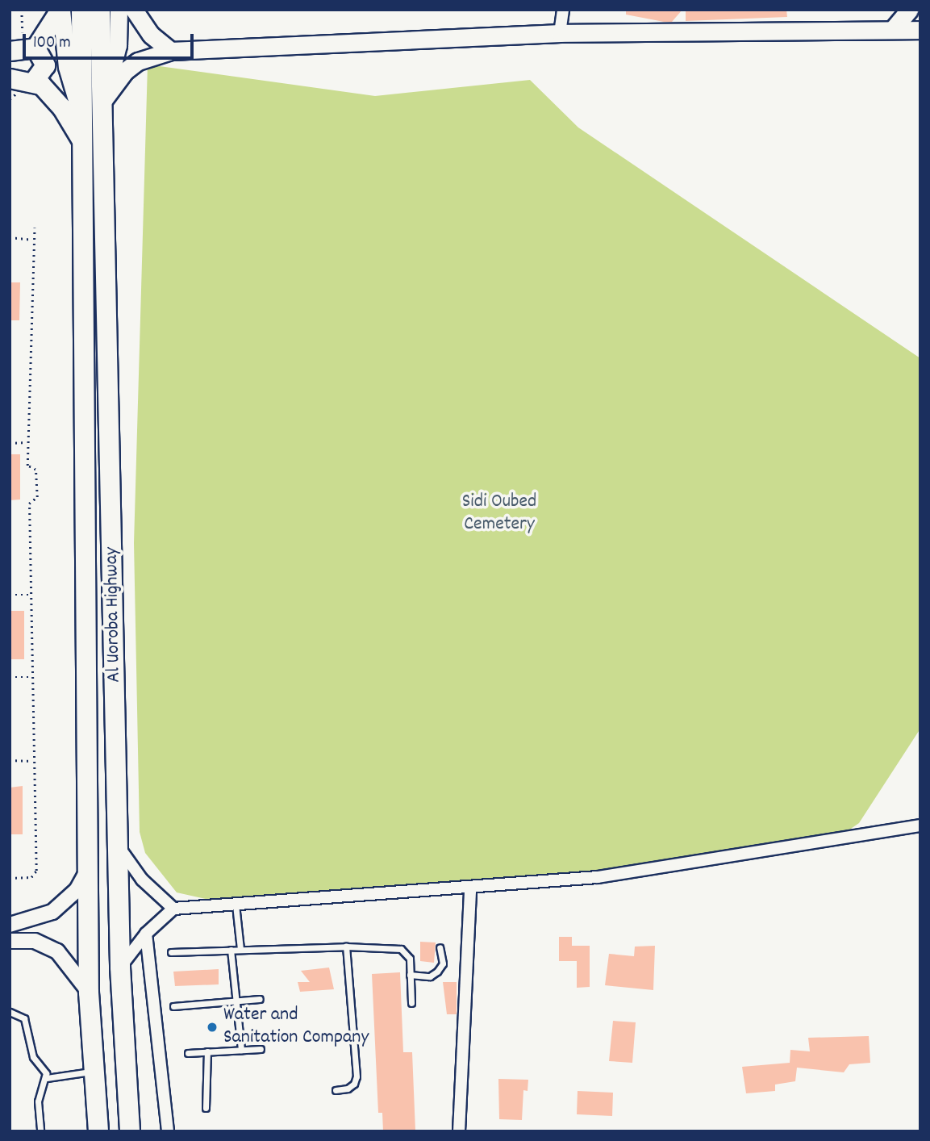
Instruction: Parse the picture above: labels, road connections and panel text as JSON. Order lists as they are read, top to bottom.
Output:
{
  "streets": {
    "highway": ["Al Uoroba Highway"]
  },
  "parks": ["Sidi Oubed Cemetery"],
  "places": ["Water and Sanitation Company"],
  "scale_bar": "100 m"
}
